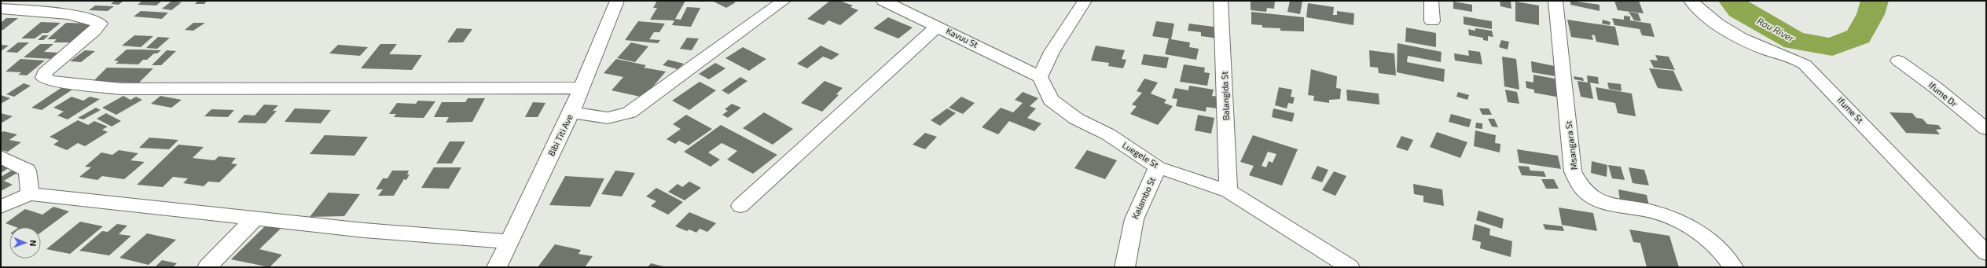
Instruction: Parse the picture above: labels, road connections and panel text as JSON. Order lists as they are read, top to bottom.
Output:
{
  "streets": {
    "street": [
      "Kavuu St",
      "Ifume Dr",
      "Balangida St",
      "Ifume St",
      "Bibi Titi Ave",
      "Msangara St",
      "Luegele St",
      "Kalambo St"
    ]
  },
  "crossings": [
    ["Kavuu St", "Luegele St"],
    ["Balangida St", "Luegele St"],
    ["Luegele St", "Kalambo St"]
  ],
  "water": ["Rau River"],
  "north": "right"
}
